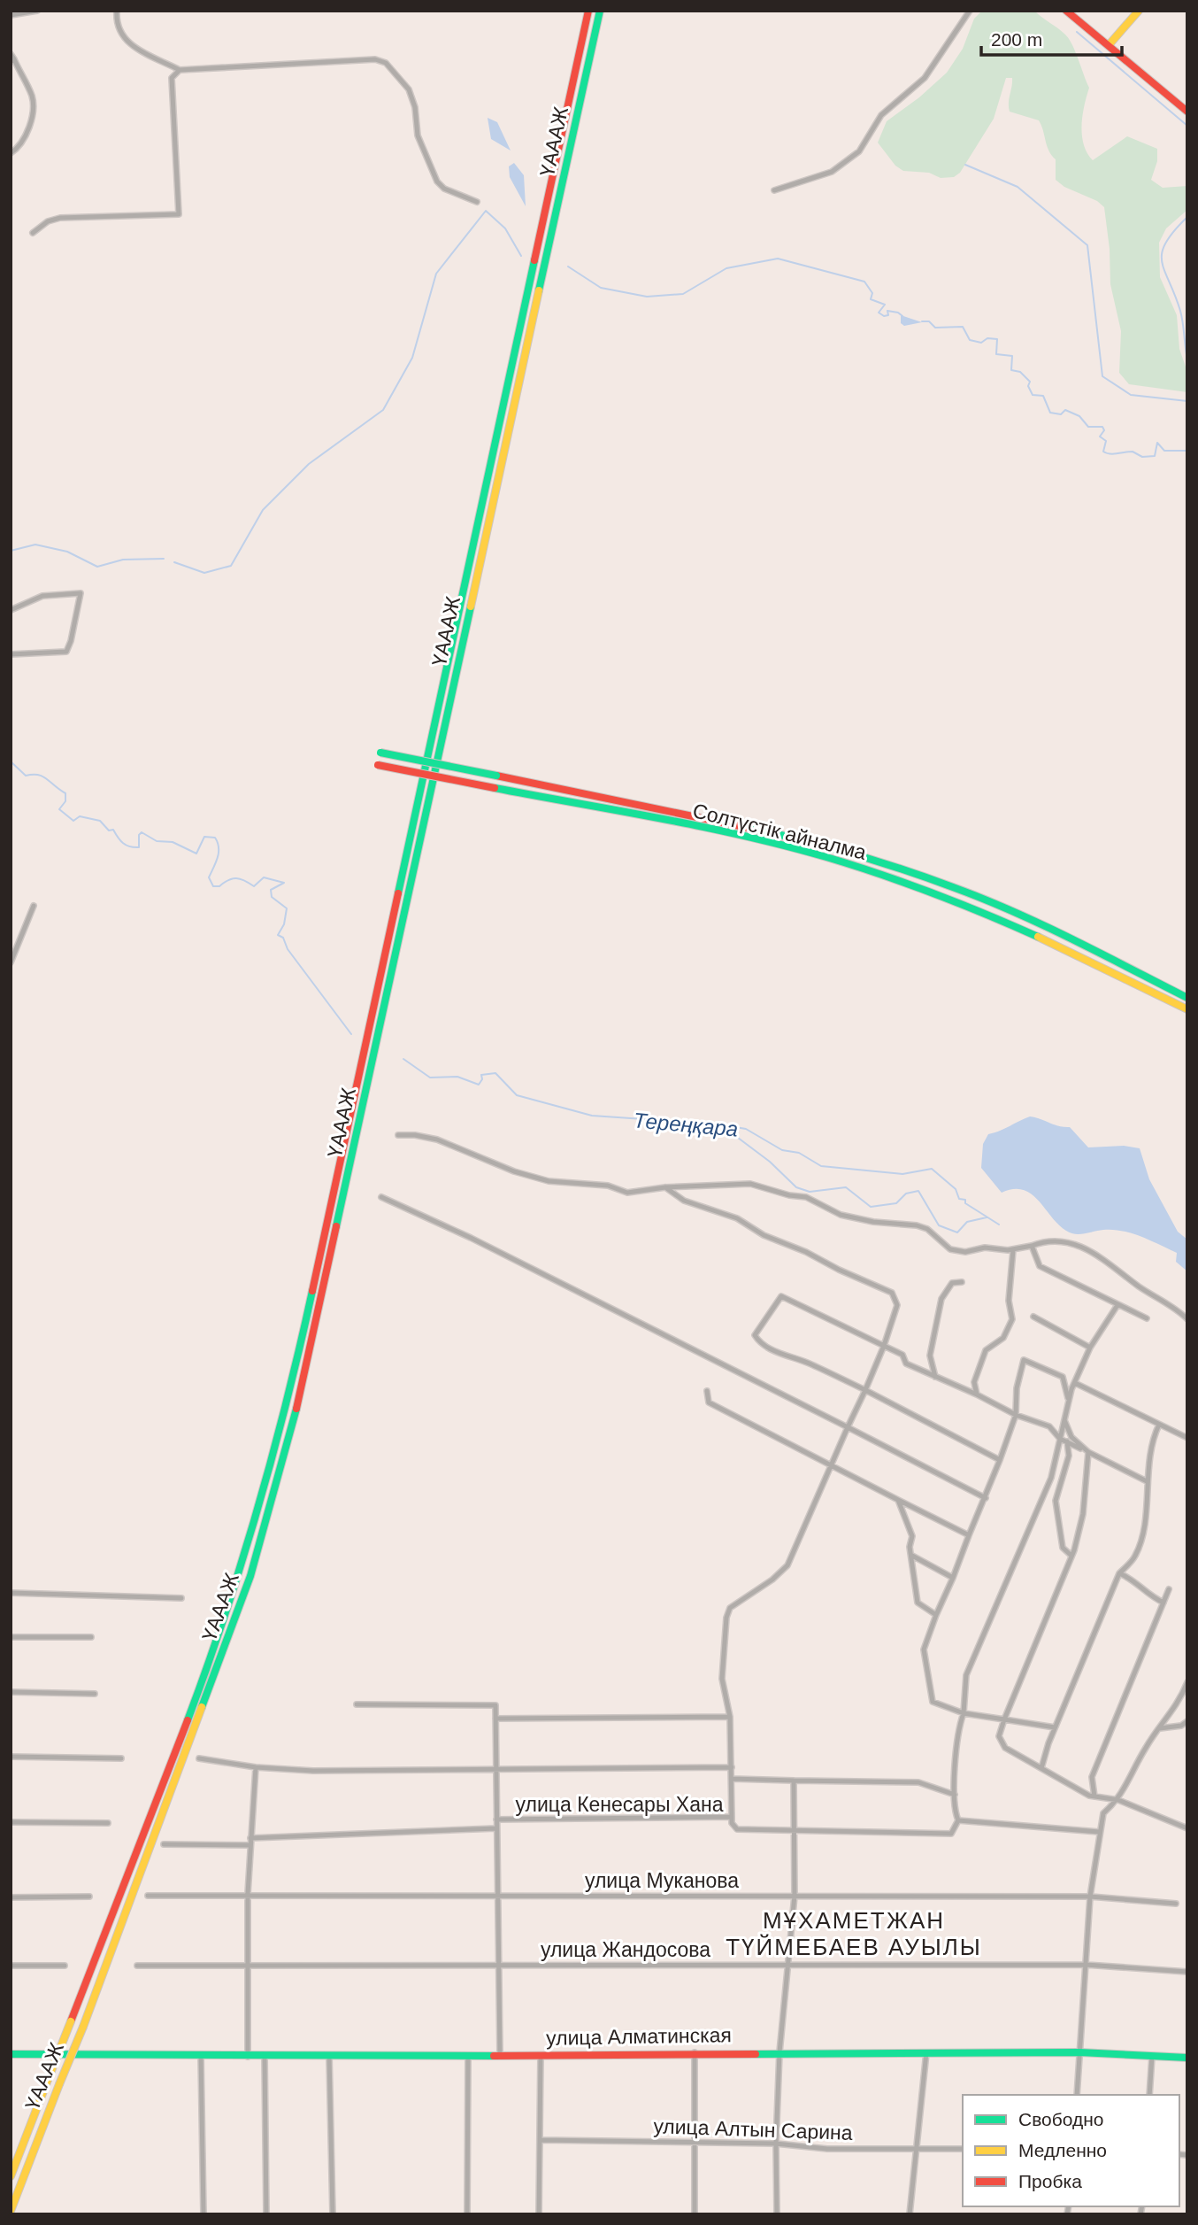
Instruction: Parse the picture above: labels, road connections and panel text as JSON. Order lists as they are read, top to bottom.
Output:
{
  "streets": {
    "main road": ["ҮАААЖ", "Солтүстік айналма", "улица Алматинская"],
    "street": [
      "улица Кенесары Хана",
      "улица Муканова",
      "улица Жандосова",
      "улица Алтын Сарина"
    ]
  },
  "districts": ["МҰХАМЕТЖАН ТҮЙМЕБАЕВ АУЫЛЫ"],
  "water": ["Тереңқара"],
  "legend": ["Свободно", "Медленно", "Пробка"],
  "scale_bar": "200 m"
}
